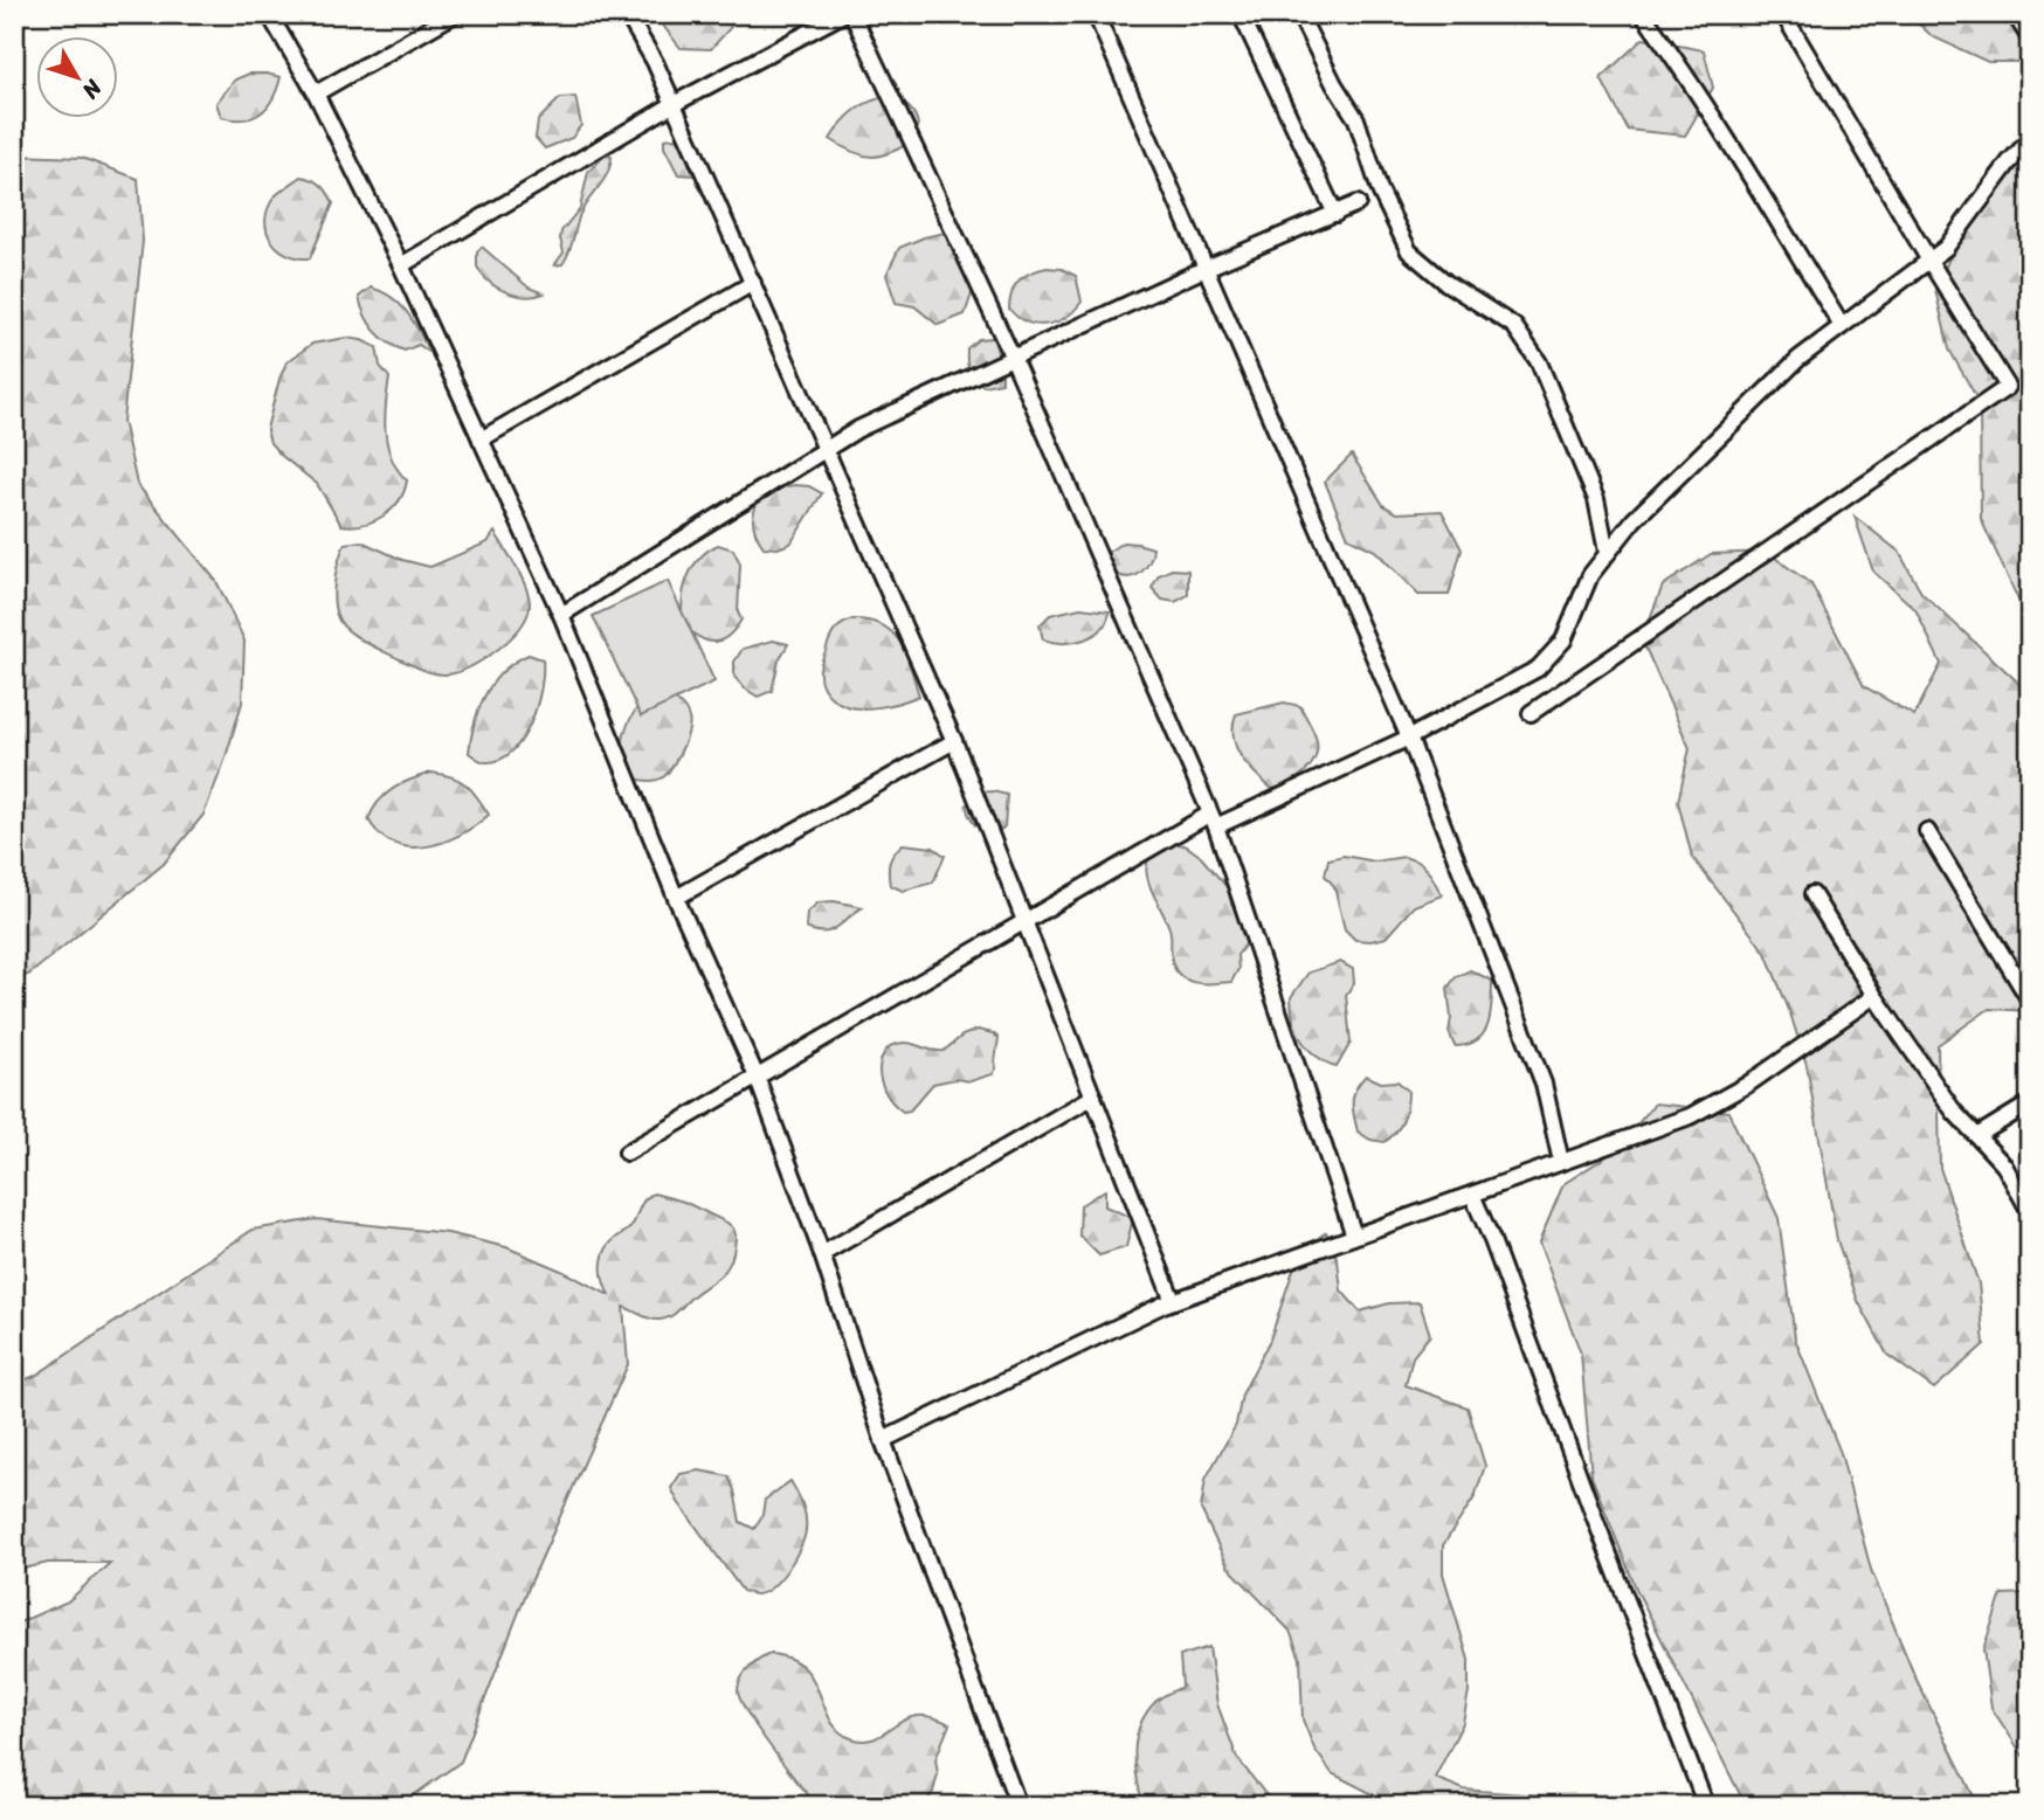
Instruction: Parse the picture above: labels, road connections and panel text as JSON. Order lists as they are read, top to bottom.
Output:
{
  "north": "bottom right"
}
